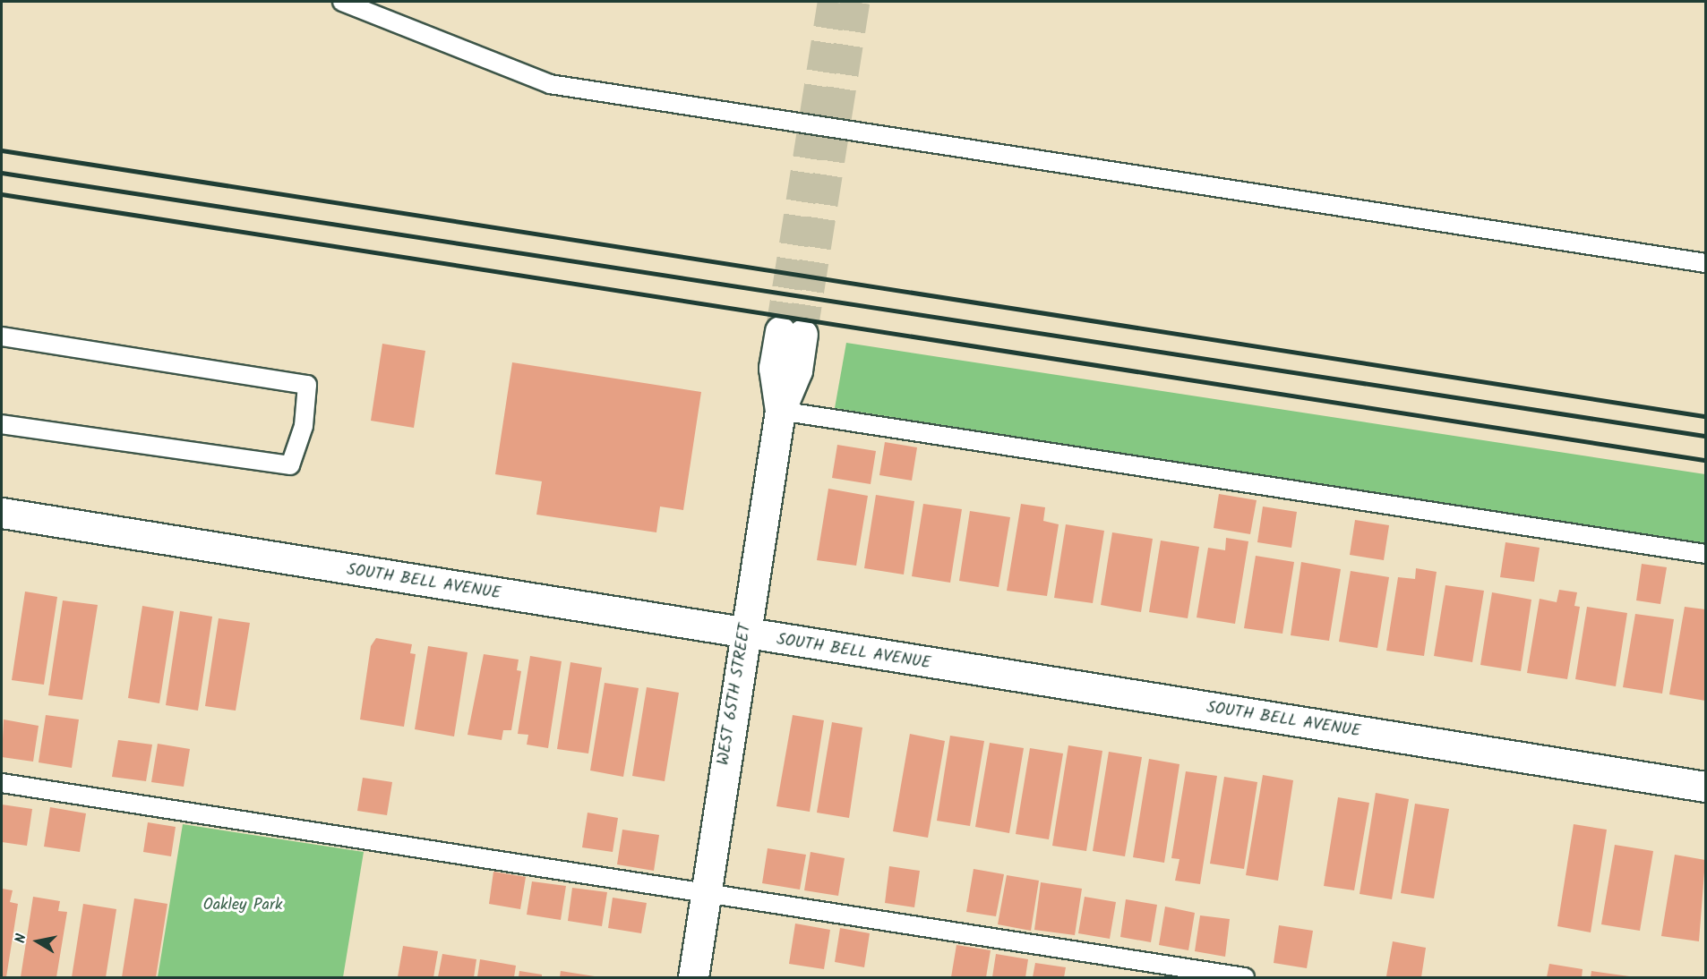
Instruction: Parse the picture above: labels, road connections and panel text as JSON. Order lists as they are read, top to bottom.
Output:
{
  "streets": {
    "street": ["SOUTH BELL AVENUE", "WEST 65TH STREET"]
  },
  "crossings": [
    ["SOUTH BELL AVENUE", "WEST 65TH STREET"]
  ],
  "parks": ["Oakley Park"],
  "north": "left"
}
